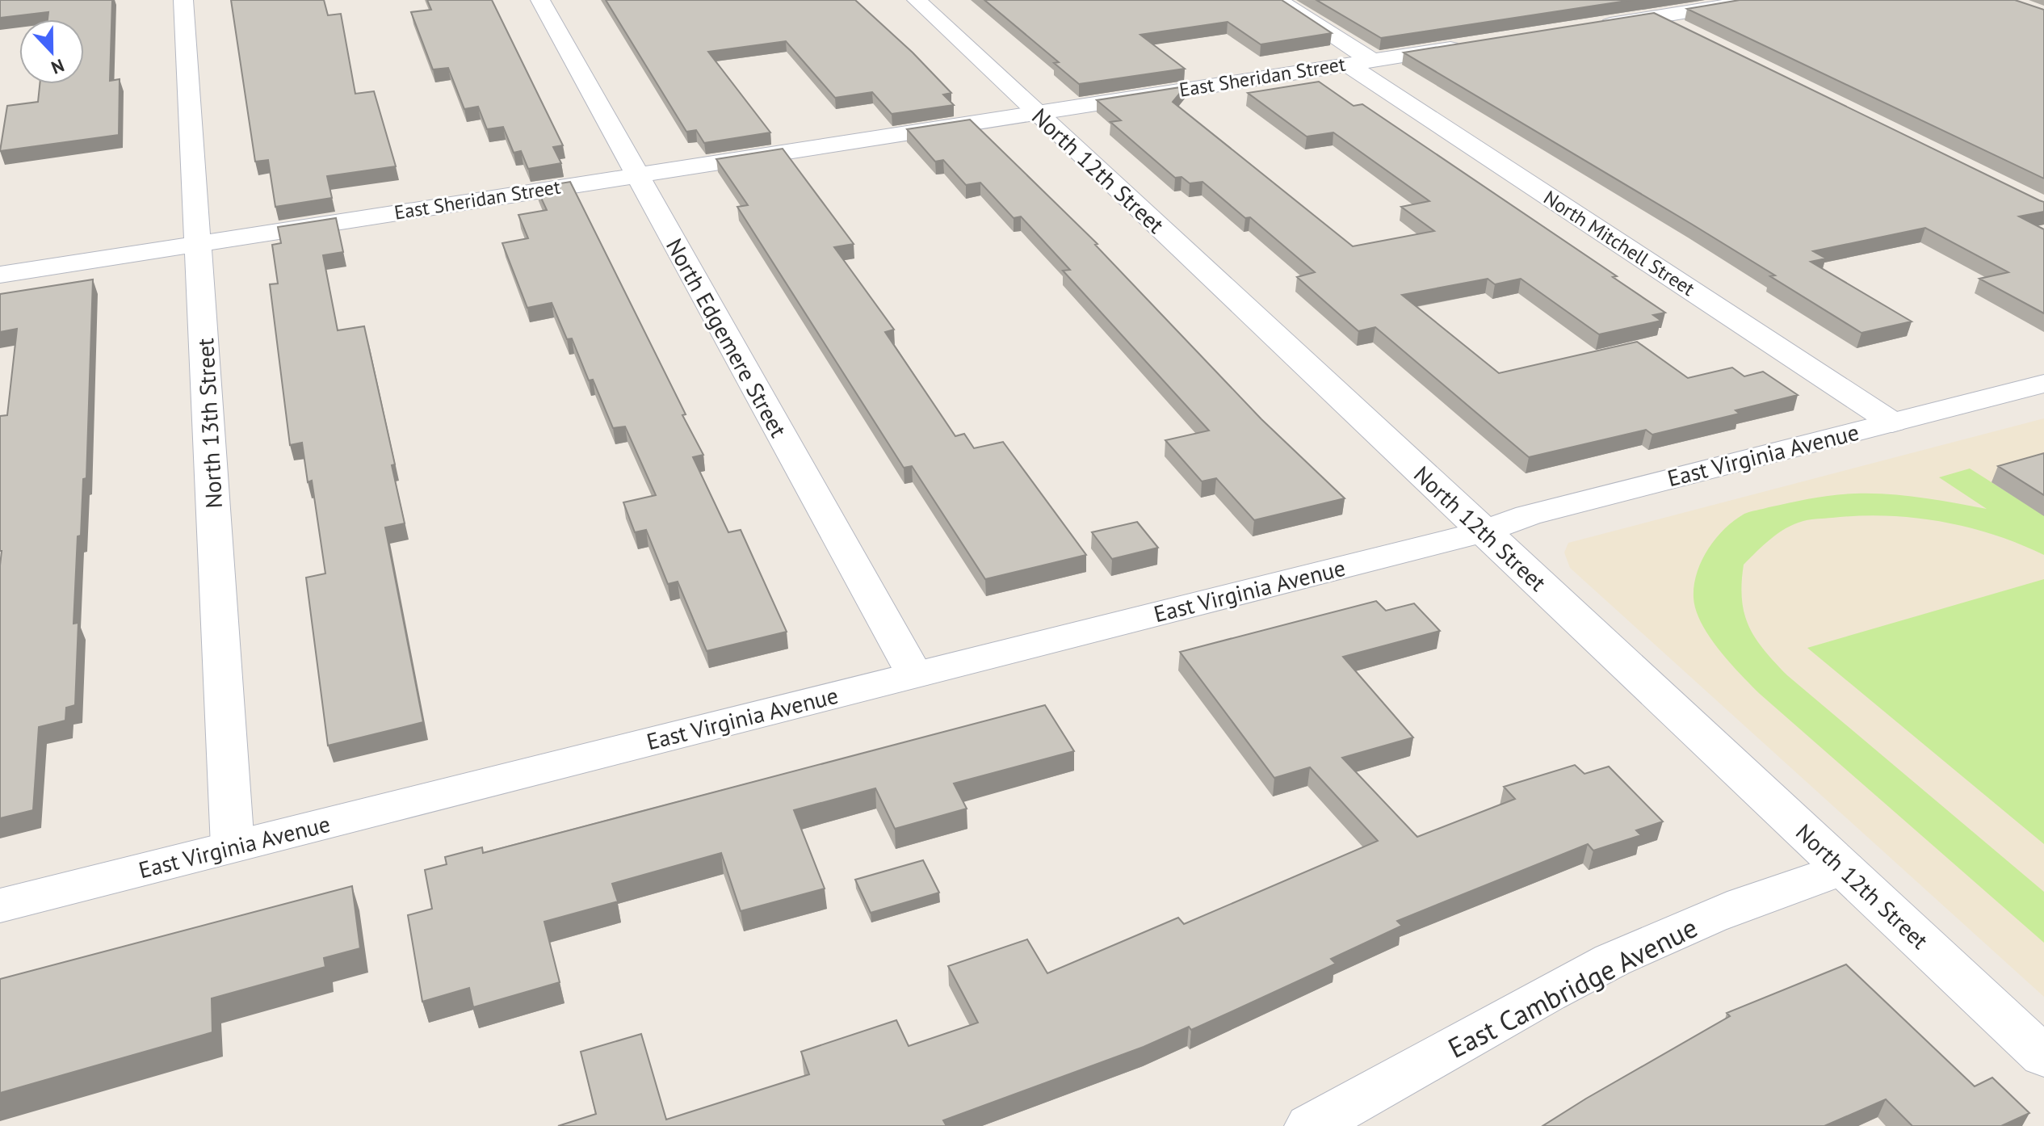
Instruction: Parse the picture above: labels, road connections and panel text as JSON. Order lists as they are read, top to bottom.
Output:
{
  "streets": {
    "street": [
      "East Sheridan Street",
      "North 12th Street",
      "North Mitchell Street",
      "North Edgemere Street",
      "North 13th Street",
      "East Virginia Avenue",
      "East Cambridge Avenue"
    ]
  },
  "crossings": [
    ["East Sheridan Street", "North 12th Street"],
    ["East Sheridan Street", "North Mitchell Street"],
    ["East Sheridan Street", "North Edgemere Street"],
    ["East Sheridan Street", "North 13th Street"],
    ["North 12th Street", "East Virginia Avenue"],
    ["North 12th Street", "East Cambridge Avenue"],
    ["North Mitchell Street", "East Virginia Avenue"],
    ["North Edgemere Street", "East Virginia Avenue"],
    ["North 13th Street", "East Virginia Avenue"]
  ],
  "north": "bottom"
}
